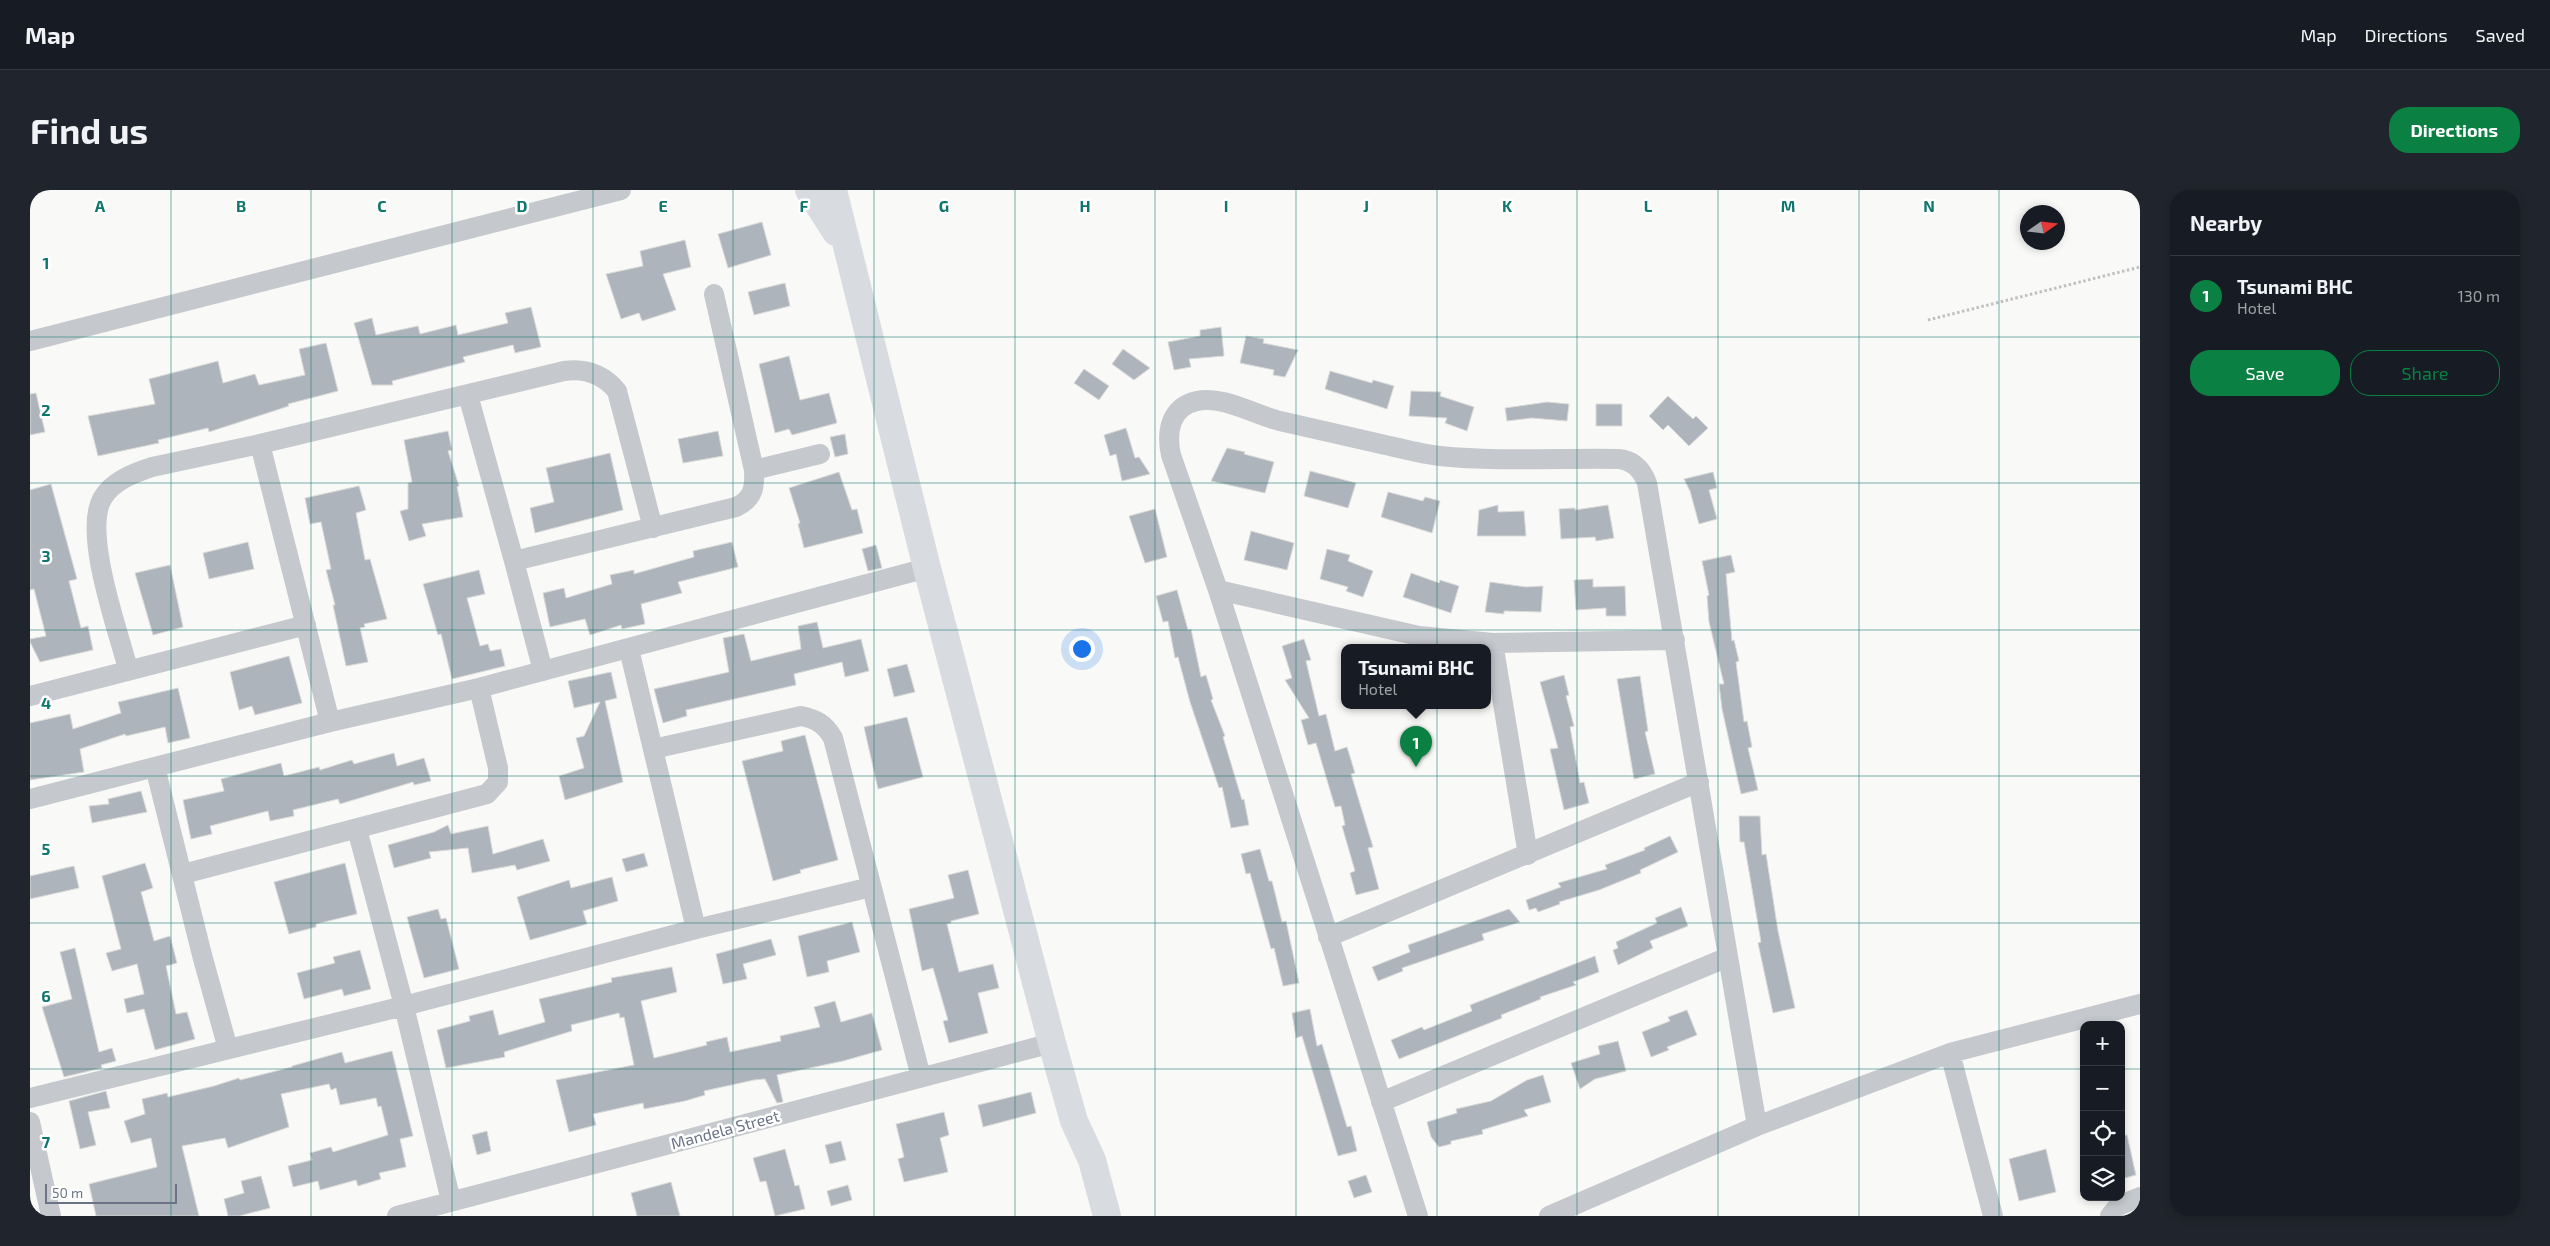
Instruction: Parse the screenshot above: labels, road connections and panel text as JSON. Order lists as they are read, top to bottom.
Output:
{
  "streets": {
    "street": ["Mandela Street"]
  },
  "scale_bar": "50 m",
  "north": "right",
  "page": {
    "header": "Map",
    "nav": ["Map", "Directions", "Saved"],
    "buttons": [
      "Directions",
      ["Save", "Share"]
    ],
    "title": "Find us",
    "heading": "Nearby",
    "list": [
      {
        "mark": "1",
        "name": "Tsunami BHC",
        "note": "Hotel",
        "value": "130 m"
      }
    ],
    "popup": ["Tsunami BHC", "Hotel"],
    "pins": "1",
    "map_buttons": ["+", "−"],
    "scale": "50 m"
  },
  "grid": {
    "columns": [
      "A",
      "B",
      "C",
      "D",
      "E",
      "F",
      "G",
      "H",
      "I",
      "J",
      "K",
      "L",
      "M",
      "N"
    ],
    "rows": [
      "1",
      "2",
      "3",
      "4",
      "5",
      "6",
      "7"
    ]
  }
}
